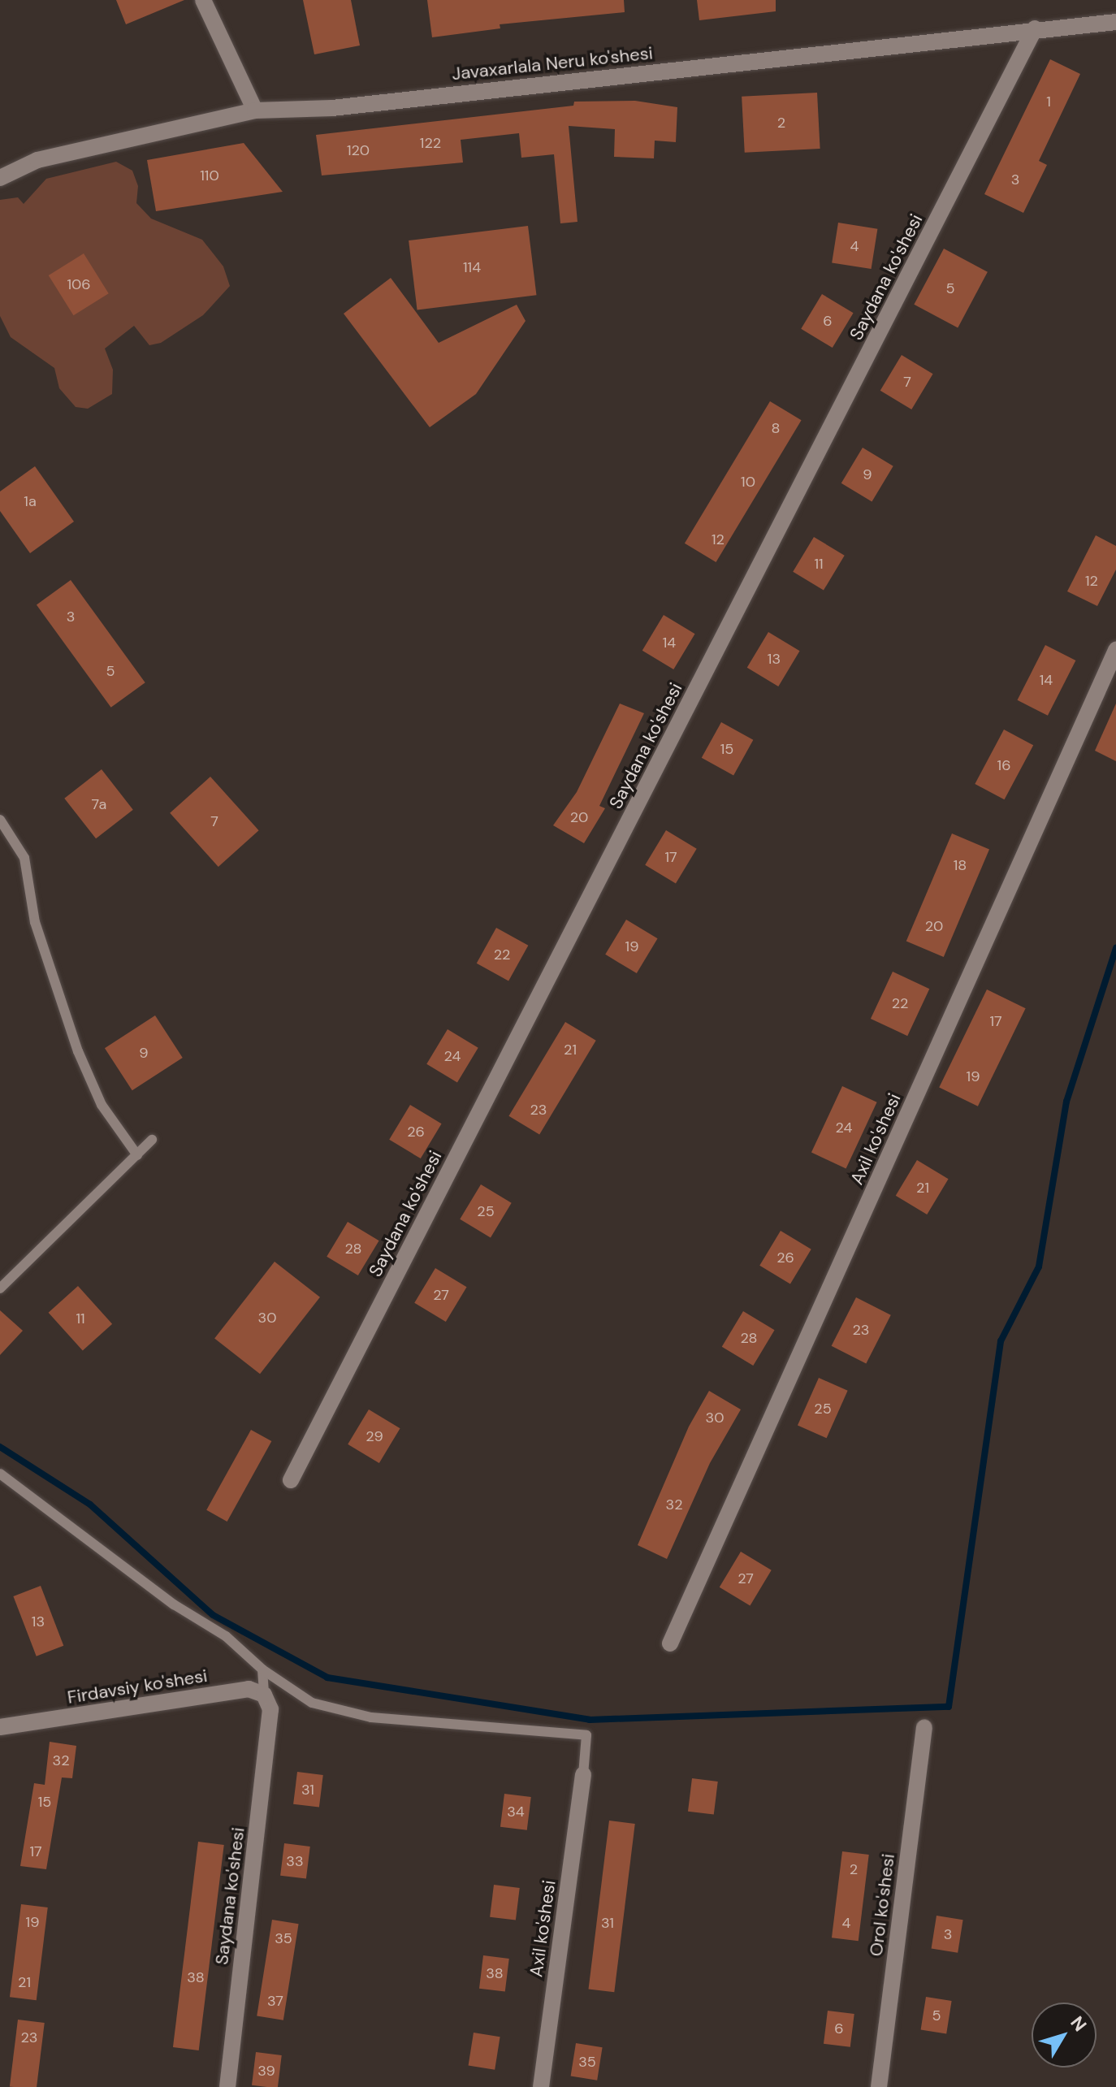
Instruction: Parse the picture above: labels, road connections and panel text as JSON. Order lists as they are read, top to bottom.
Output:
{
  "streets": {
    "street": [
      "Javaxarlala Neru ko'shesi",
      "Saydana ko'shesi",
      "Axil ko'shesi",
      "Firdavsiy ko'shesi",
      "Orol ko'shesi"
    ]
  },
  "crossings": [
    ["Javaxarlala Neru ko'shesi", "Saydana ko'shesi"],
    ["Saydana ko'shesi", "Firdavsiy ko'shesi"]
  ],
  "house_numbers": [
    "1",
    "2",
    "122",
    "120",
    "110",
    "3",
    "4",
    "114",
    "106",
    "5",
    "6",
    "7",
    "8",
    "9",
    "10",
    "1a",
    "12",
    "11",
    "12",
    "3",
    "14",
    "13",
    "5",
    "14",
    "15",
    "16",
    "7a",
    "20",
    "7",
    "17",
    "18",
    "20",
    "19",
    "22",
    "22",
    "17",
    "21",
    "9",
    "24",
    "19",
    "23",
    "24",
    "26",
    "21",
    "25",
    "28",
    "26",
    "27",
    "30",
    "11",
    "23",
    "28",
    "25",
    "30",
    "29",
    "32",
    "27",
    "13",
    "32",
    "31",
    "15",
    "34",
    "17",
    "33",
    "2",
    "19",
    "31",
    "4",
    "3",
    "35",
    "38",
    "38",
    "21",
    "37",
    "5",
    "6",
    "23",
    "35",
    "39"
  ],
  "north": "top right"
}
